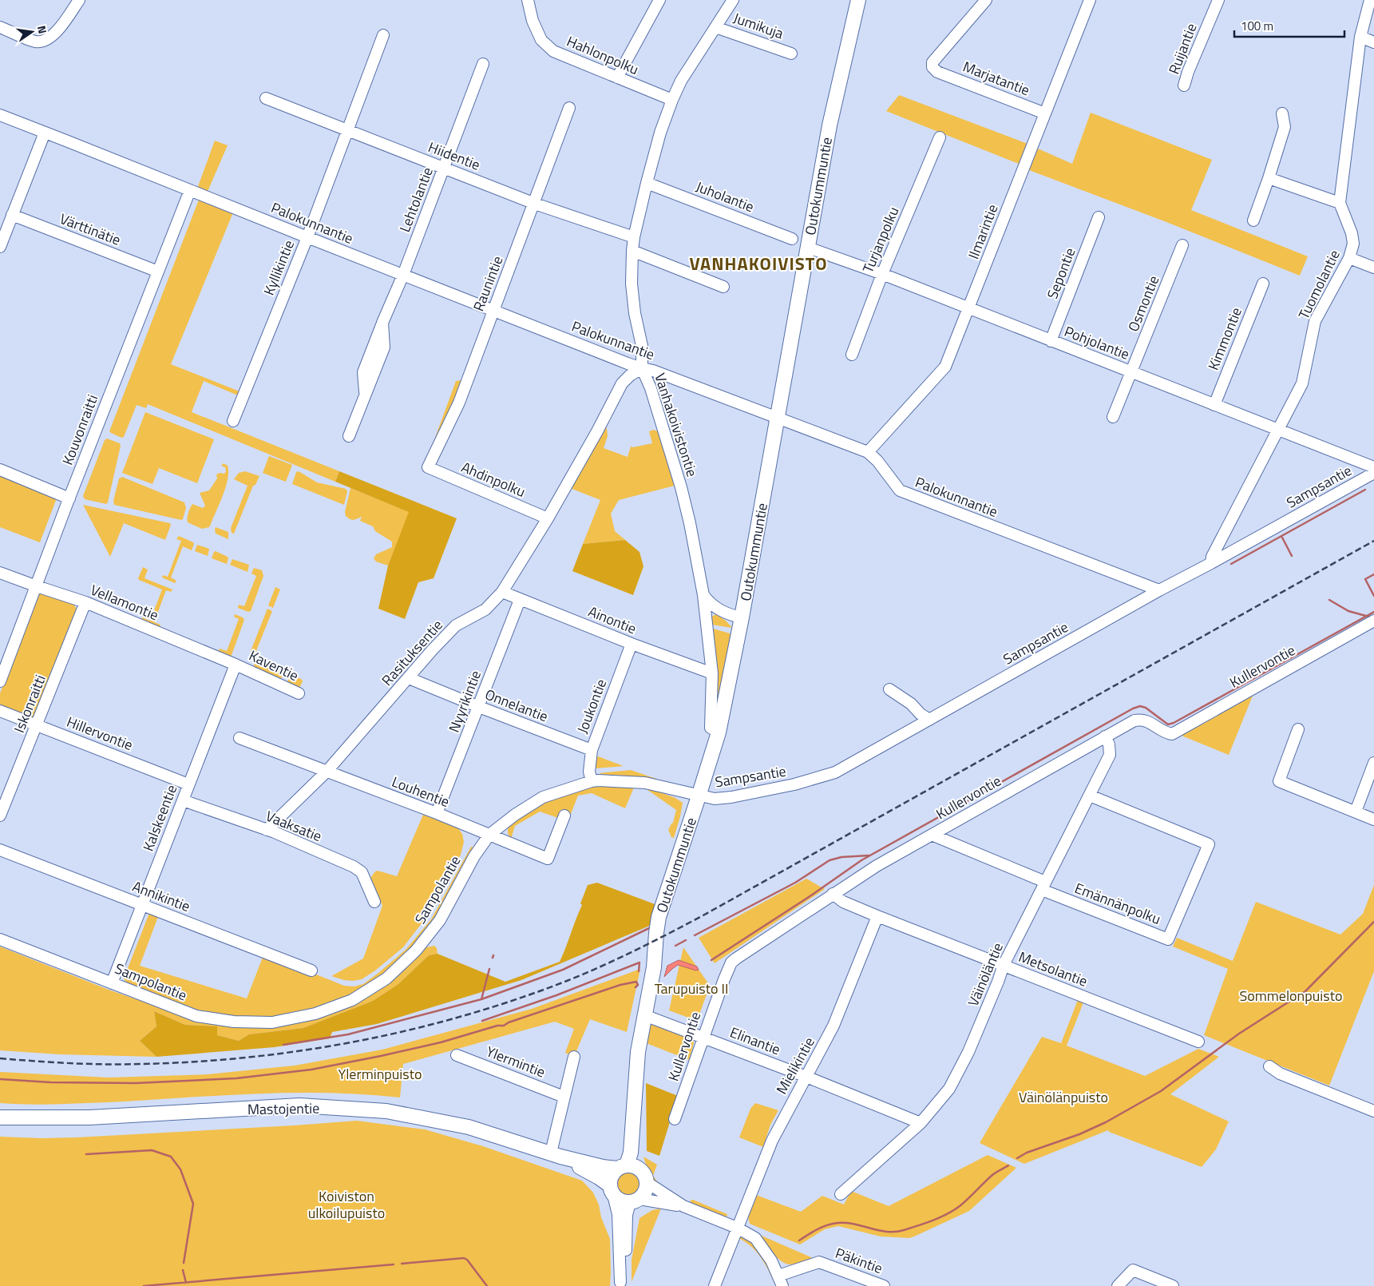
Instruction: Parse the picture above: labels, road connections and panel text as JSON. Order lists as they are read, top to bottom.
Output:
{
  "streets": {
    "main road": ["Outokummuntie", "Mastojentie"],
    "street": [
      "Jumikuja",
      "Ruijantie",
      "Hahlonpolku",
      "Marjatantie",
      "Hiidentie",
      "Juholantie",
      "Lehtolantie",
      "Palokunnantie",
      "Värttinätie",
      "Ilmarintie",
      "Turjanpolku",
      "Kyllikintie",
      "Sepontie",
      "Raunintie",
      "Tuomolantie",
      "Osmontie",
      "Kimmontie",
      "Pohjolantie",
      "Vanhakoivistontie",
      "Kouvonraitti",
      "Ahdinpolku",
      "Sampsantie",
      "Vellamontie",
      "Ainontie",
      "Rasituksentie",
      "Kaventie",
      "Kullervontie",
      "Nyyrikintie",
      "Iskonraitti",
      "Onnelantie",
      "Joukontie",
      "Hillervontie",
      "Louhentie",
      "Kalskeentie",
      "Vaaksatie",
      "Sampolantie",
      "Annikintie",
      "Emännänpolku",
      "Metsolantie",
      "Väinöläntie",
      "Elinantie",
      "Ylermintie",
      "Mielikintie",
      "Päkintie"
    ]
  },
  "crossings": [
    ["Jumikuja", "Vanhakoivistontie"],
    ["Hahlonpolku", "Vanhakoivistontie"],
    ["Marjatantie", "Ilmarintie"],
    ["Hiidentie", "Lehtolantie"],
    ["Hiidentie", "Kyllikintie"],
    ["Hiidentie", "Raunintie"],
    ["Hiidentie", "Vanhakoivistontie"],
    ["Outokummuntie", "Palokunnantie"],
    ["Outokummuntie", "Pohjolantie"],
    ["Outokummuntie", "Vanhakoivistontie"],
    ["Outokummuntie", "Sampsantie"],
    ["Outokummuntie", "Sampolantie"],
    ["Outokummuntie", "Elinantie"],
    ["Outokummuntie", "Mastojentie"],
    ["Juholantie", "Vanhakoivistontie"],
    ["Lehtolantie", "Palokunnantie"],
    ["Palokunnantie", "Ilmarintie"],
    ["Palokunnantie", "Kyllikintie"],
    ["Palokunnantie", "Raunintie"],
    ["Palokunnantie", "Vanhakoivistontie"],
    ["Palokunnantie", "Kouvonraitti"],
    ["Palokunnantie", "Sampsantie"],
    ["Palokunnantie", "Rasituksentie"],
    ["Värttinätie", "Kouvonraitti"],
    ["Ilmarintie", "Pohjolantie"],
    ["Turjanpolku", "Pohjolantie"],
    ["Sepontie", "Pohjolantie"],
    ["Raunintie", "Ahdinpolku"],
    ["Tuomolantie", "Pohjolantie"],
    ["Tuomolantie", "Sampsantie"],
    ["Osmontie", "Pohjolantie"],
    ["Kimmontie", "Pohjolantie"],
    ["Vanhakoivistontie", "Ainontie"],
    ["Vanhakoivistontie", "Rasituksentie"],
    ["Kouvonraitti", "Vellamontie"],
    ["Ahdinpolku", "Rasituksentie"],
    ["Sampsantie", "Sampolantie"],
    ["Vellamontie", "Kaventie"],
    ["Vellamontie", "Iskonraitti"],
    ["Vellamontie", "Kalskeentie"],
    ["Ainontie", "Rasituksentie"],
    ["Ainontie", "Nyyrikintie"],
    ["Ainontie", "Joukontie"],
    ["Rasituksentie", "Onnelantie"],
    ["Rasituksentie", "Louhentie"],
    ["Rasituksentie", "Vaaksatie"],
    ["Kaventie", "Kalskeentie"],
    ["Kullervontie", "Metsolantie"],
    ["Kullervontie", "Väinöläntie"],
    ["Kullervontie", "Elinantie"],
    ["Nyyrikintie", "Onnelantie"],
    ["Nyyrikintie", "Louhentie"],
    ["Iskonraitti", "Hillervontie"],
    ["Onnelantie", "Joukontie"],
    ["Joukontie", "Sampolantie"],
    ["Hillervontie", "Kalskeentie"],
    ["Louhentie", "Sampolantie"],
    ["Kalskeentie", "Vaaksatie"],
    ["Kalskeentie", "Sampolantie"],
    ["Kalskeentie", "Annikintie"],
    ["Emännänpolku", "Väinöläntie"],
    ["Metsolantie", "Väinöläntie"],
    ["Metsolantie", "Mielikintie"],
    ["Väinöläntie", "Elinantie"],
    ["Elinantie", "Mielikintie"]
  ],
  "districts": ["VANHAKOIVISTO"],
  "parks": [
    "Tarupuisto II",
    "Sommelonpuisto",
    "Ylerminpuisto",
    "Väinölänpuisto",
    "Koiviston ulkoilupuisto"
  ],
  "scale_bar": "100 m",
  "north": "right"
}
